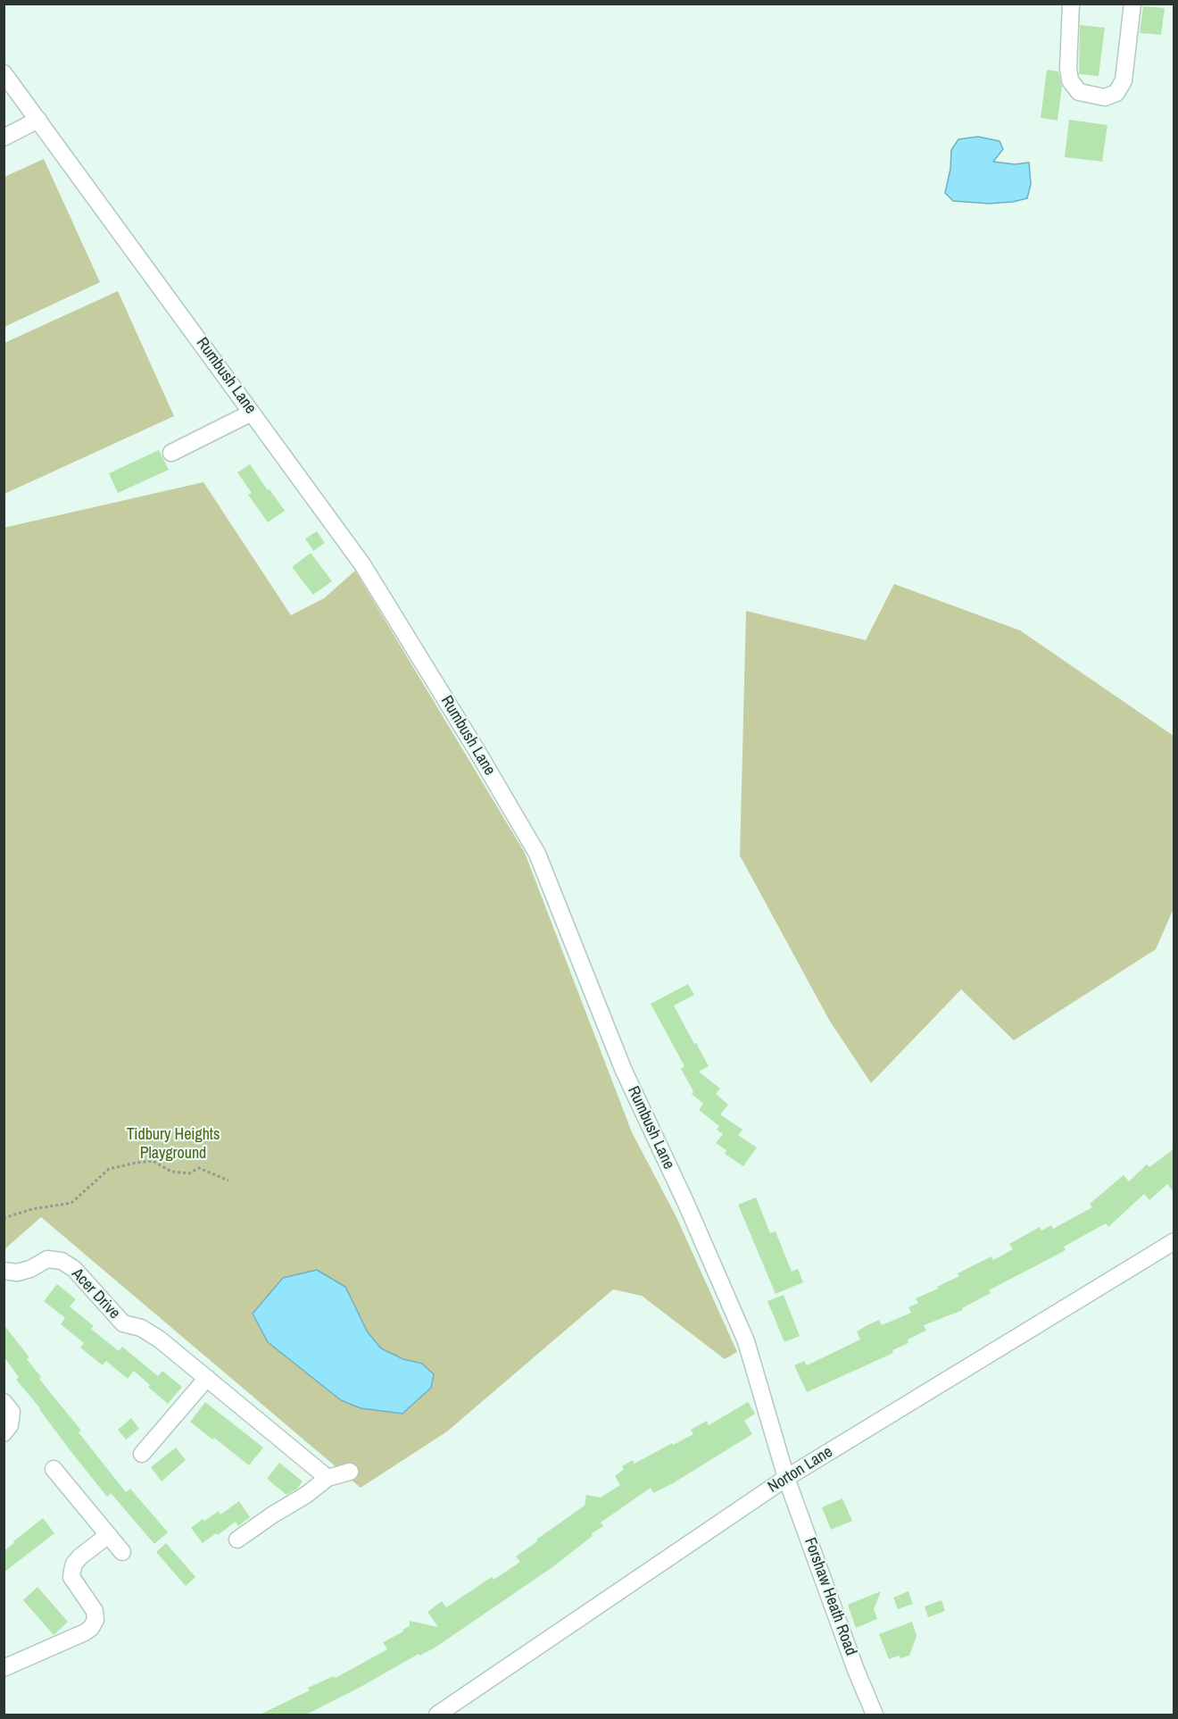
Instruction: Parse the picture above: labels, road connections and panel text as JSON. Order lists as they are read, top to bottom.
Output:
{
  "streets": {
    "street": [
      "Rumbush Lane",
      "Acer Drive",
      "Norton Lane",
      "Forshaw Heath Road"
    ]
  },
  "crossings": [
    ["Rumbush Lane", "Norton Lane"],
    ["Rumbush Lane", "Forshaw Heath Road"],
    ["Norton Lane", "Forshaw Heath Road"]
  ],
  "parks": ["Tidbury Heights Playground"]
}
